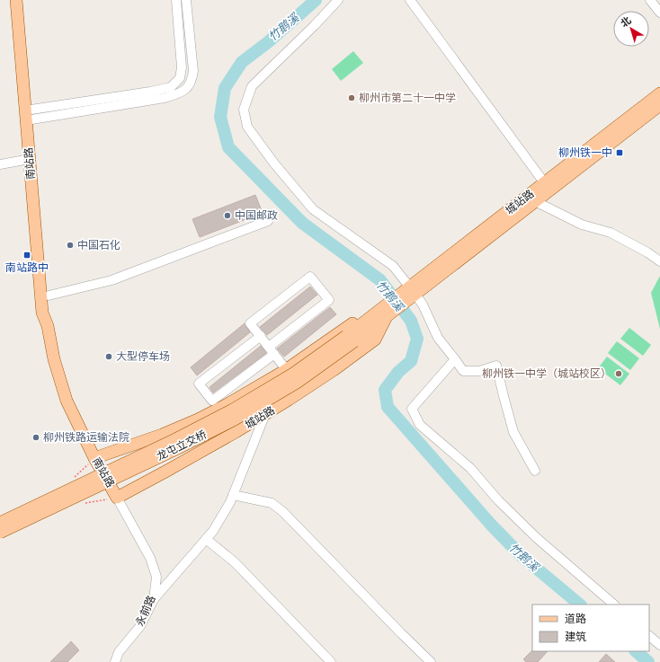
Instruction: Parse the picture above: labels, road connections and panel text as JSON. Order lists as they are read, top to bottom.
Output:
{
  "streets": {
    "main road": ["南站路", "城站路", "龙屯立交桥"],
    "street": ["永前路"]
  },
  "crossings": [
    ["南站路", "城站路"],
    ["南站路", "永前路"],
    ["城站路", "龙屯立交桥"],
    ["城站路", "永前路"]
  ],
  "water": ["竹鹅溪"],
  "places": {
    "other": [
      "柳州市第二十一中学",
      "中国邮政",
      "中国石化",
      "大型停车场",
      "柳州铁一中学（城站校区）",
      "柳州铁路运输法院"
    ],
    "transit": ["柳州铁一中", "南站路中"]
  },
  "legend": ["道路", "建筑"],
  "north": "top left"
}
